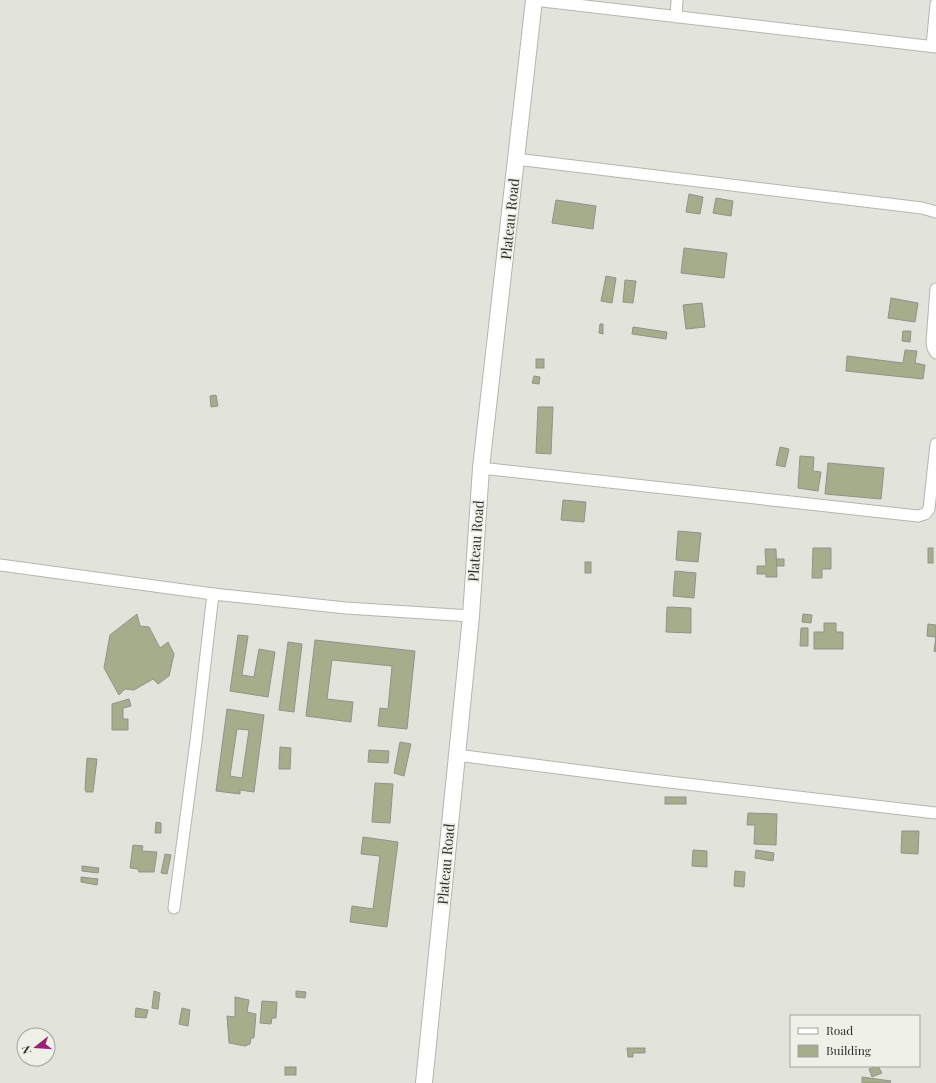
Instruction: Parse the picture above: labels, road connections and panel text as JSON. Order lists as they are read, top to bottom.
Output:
{
  "streets": {
    "street": ["Plateau Road"]
  },
  "legend": ["Road", "Building"],
  "north": "left"
}
